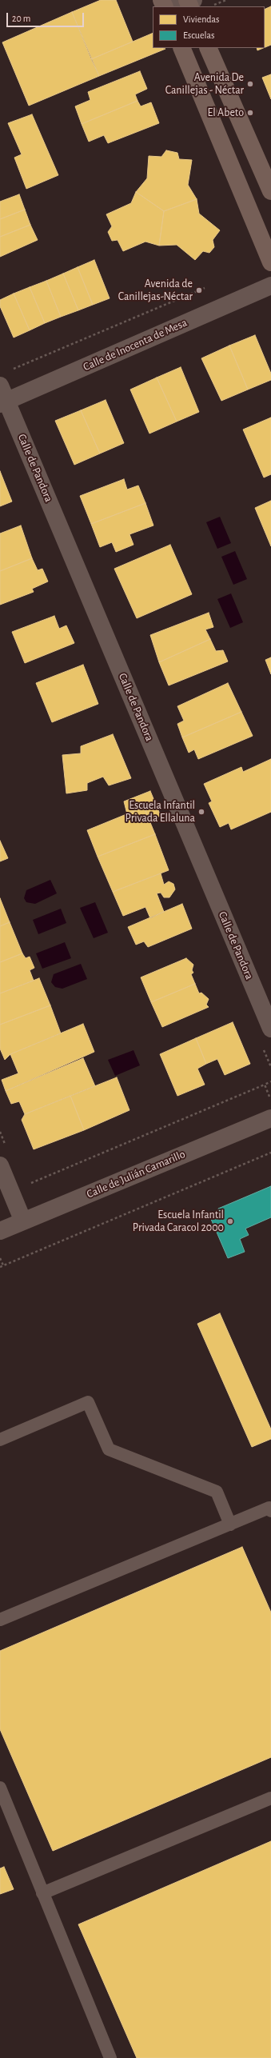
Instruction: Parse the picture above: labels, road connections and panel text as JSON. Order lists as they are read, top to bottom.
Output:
{
  "streets": {
    "street": ["Calle de Inocenta de Mesa", "Calle de Pandora", "Calle de Julián Camarillo"]
  },
  "crossings": [
    ["Calle de Inocenta de Mesa", "Calle de Pandora"]
  ],
  "places": [
    "Avenida De Canillejas - Néctar",
    "El Abeto",
    "Avenida de Canillejas-Néctar",
    "Escuela Infantil Privada Ellaluna",
    "Escuela Infantil Privada Caracol 2000"
  ],
  "legend": ["Viviendas", "Escuelas"],
  "scale_bar": "20 m"
}
